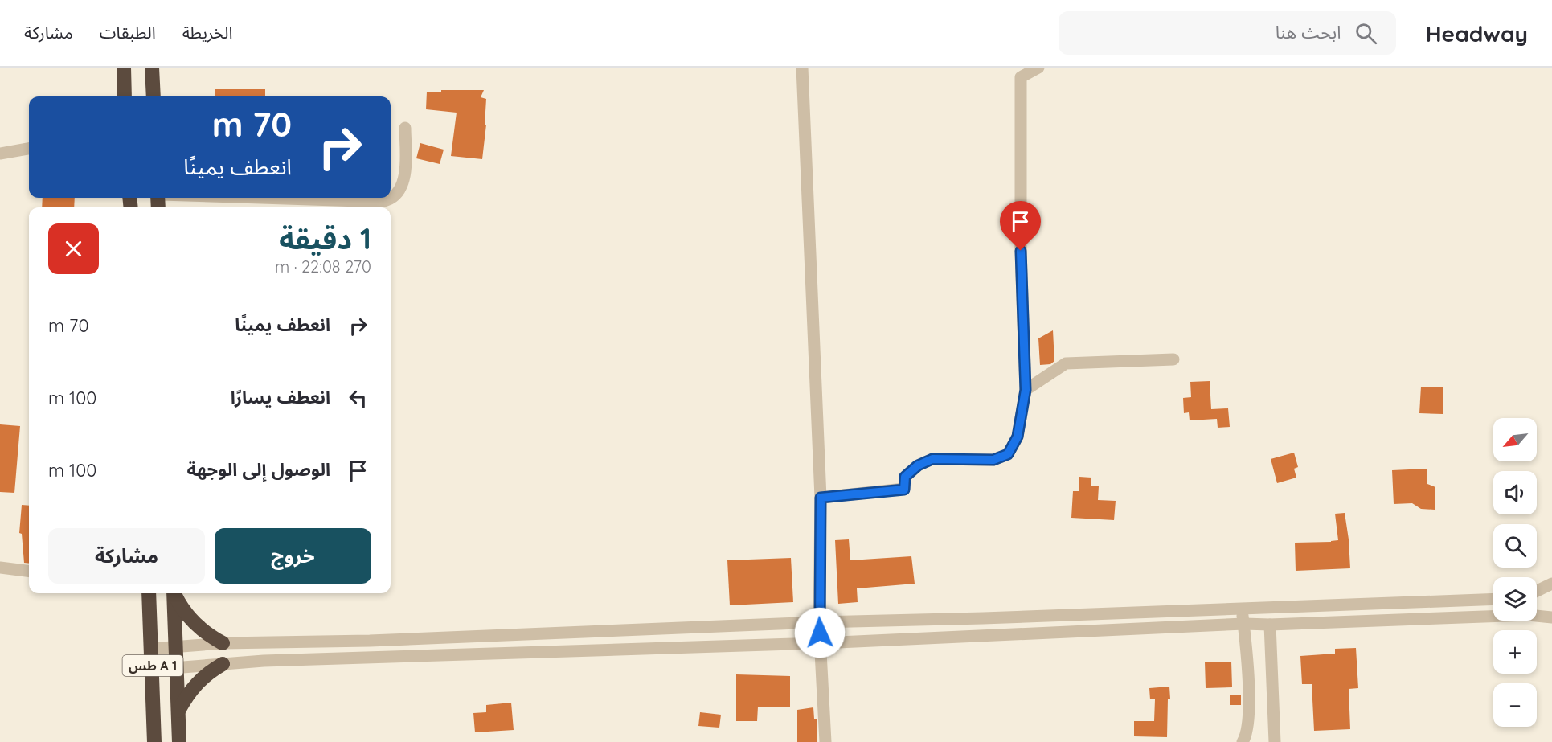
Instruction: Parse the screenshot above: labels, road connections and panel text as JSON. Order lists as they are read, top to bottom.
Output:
{
  "streets": {
    "highway": ["طس A 1"]
  },
  "north": "bottom left",
  "page": {
    "header": "Headway",
    "search": "ابحث هنا",
    "nav": ["الخريطة", "الطبقات", "مشاركة"],
    "turn": ["70 m", "انعطف يمينًا"],
    "heading": ["1 دقيقة", "270 m · 22:08"],
    "list": [
      {
        "name": "انعطف يمينًا",
        "value": "70 m"
      },
      {
        "name": "انعطف يسارًا",
        "value": "100 m"
      },
      {
        "name": "الوصول إلى الوجهة",
        "value": "100 m"
      }
    ],
    "map_buttons": ["+", "−"],
    "buttons": ["خروج", "مشاركة"]
  }
}
